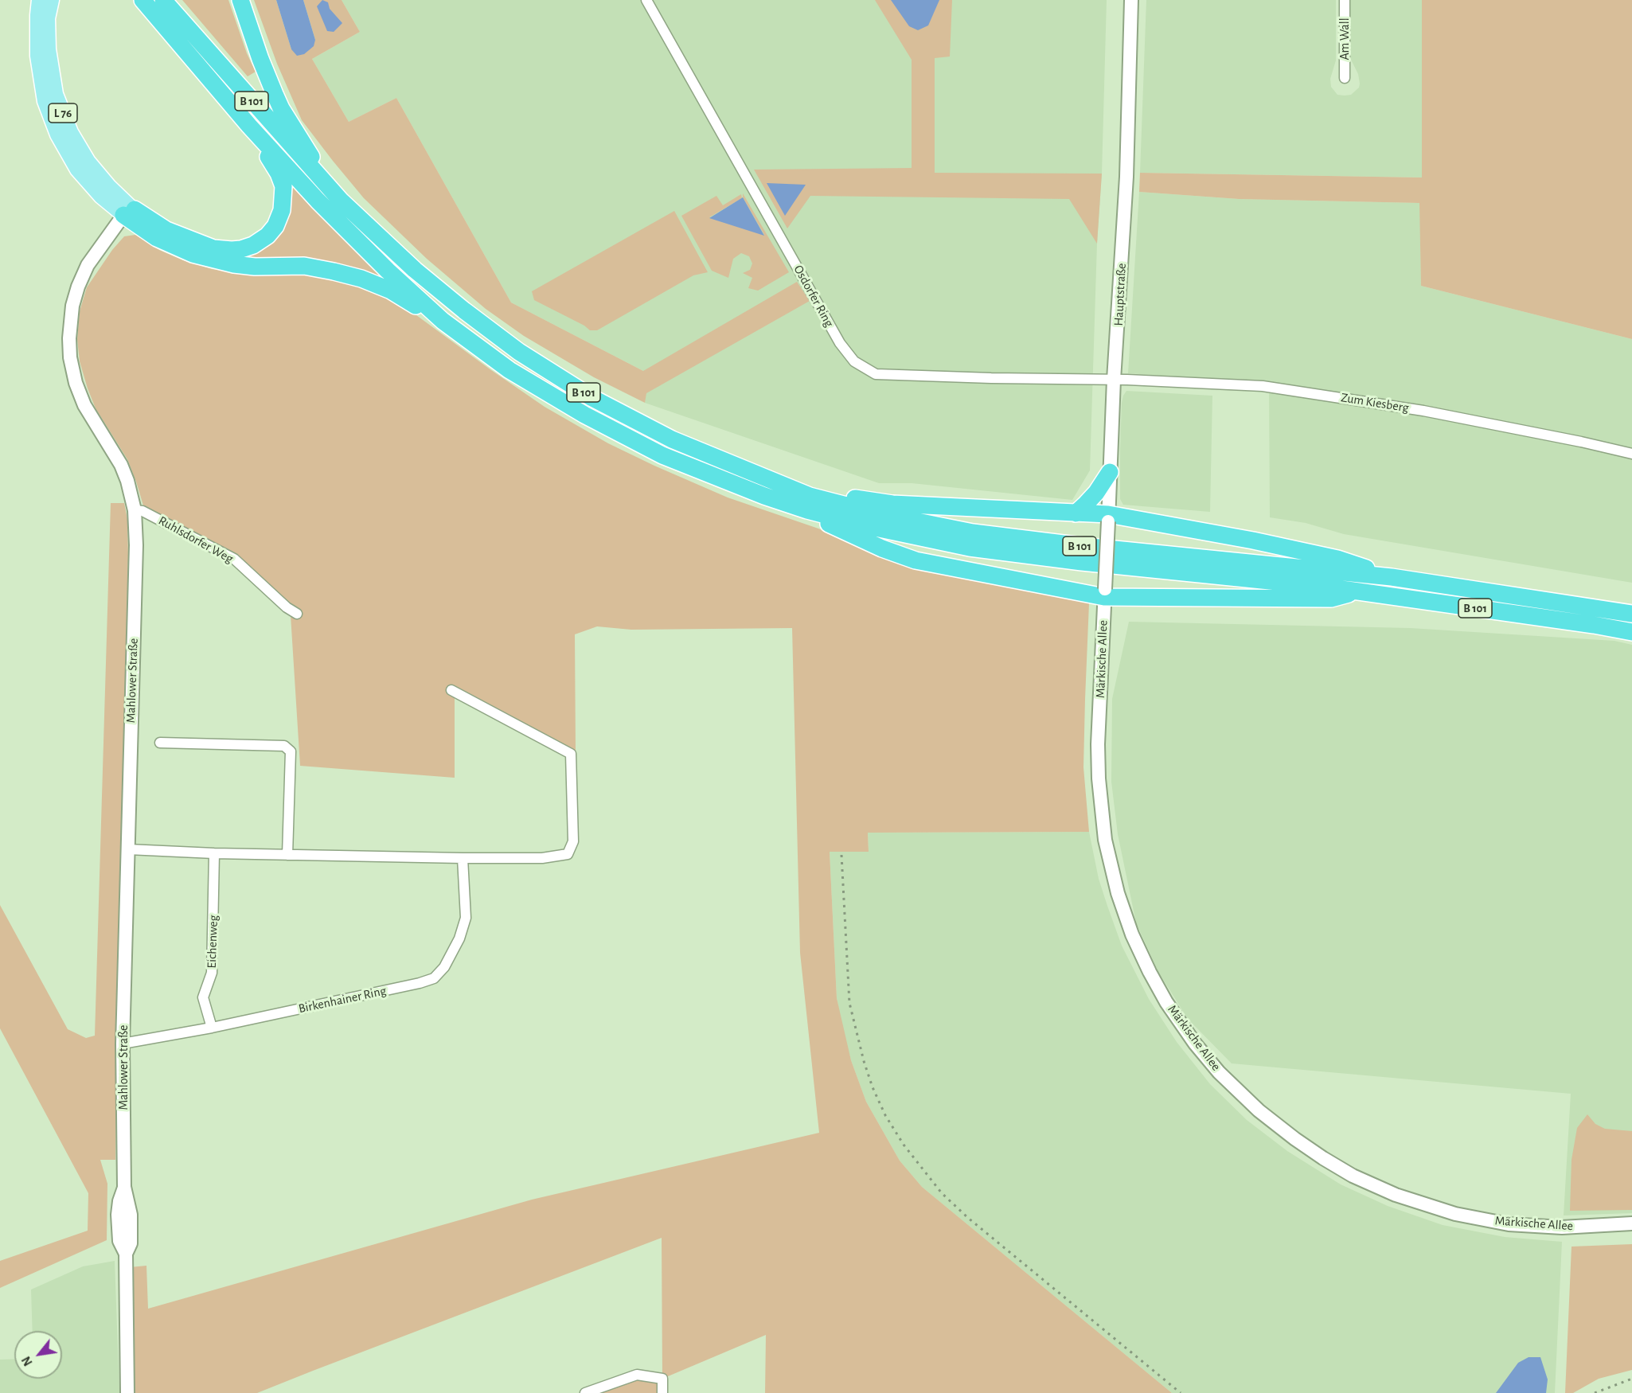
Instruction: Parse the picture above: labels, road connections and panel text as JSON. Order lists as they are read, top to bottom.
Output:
{
  "streets": {
    "highway": ["B 101"],
    "main road": ["L 76"],
    "street": [
      "Am Wall",
      "Hauptstraße",
      "Osdorfer Ring",
      "Zum Kiesberg",
      "Ruhlsdorfer Weg",
      "Märkische Allee",
      "Mahlower Straße",
      "Eichenweg",
      "Birkenhainer Ring"
    ]
  },
  "crossings": [
    ["L 76", "Mahlower Straße"],
    ["Hauptstraße", "Osdorfer Ring"],
    ["Hauptstraße", "Zum Kiesberg"],
    ["Hauptstraße", "Märkische Allee"],
    ["Osdorfer Ring", "Zum Kiesberg"],
    ["Ruhlsdorfer Weg", "Mahlower Straße"],
    ["Mahlower Straße", "Birkenhainer Ring"],
    ["Eichenweg", "Birkenhainer Ring"]
  ],
  "north": "bottom left"
}
